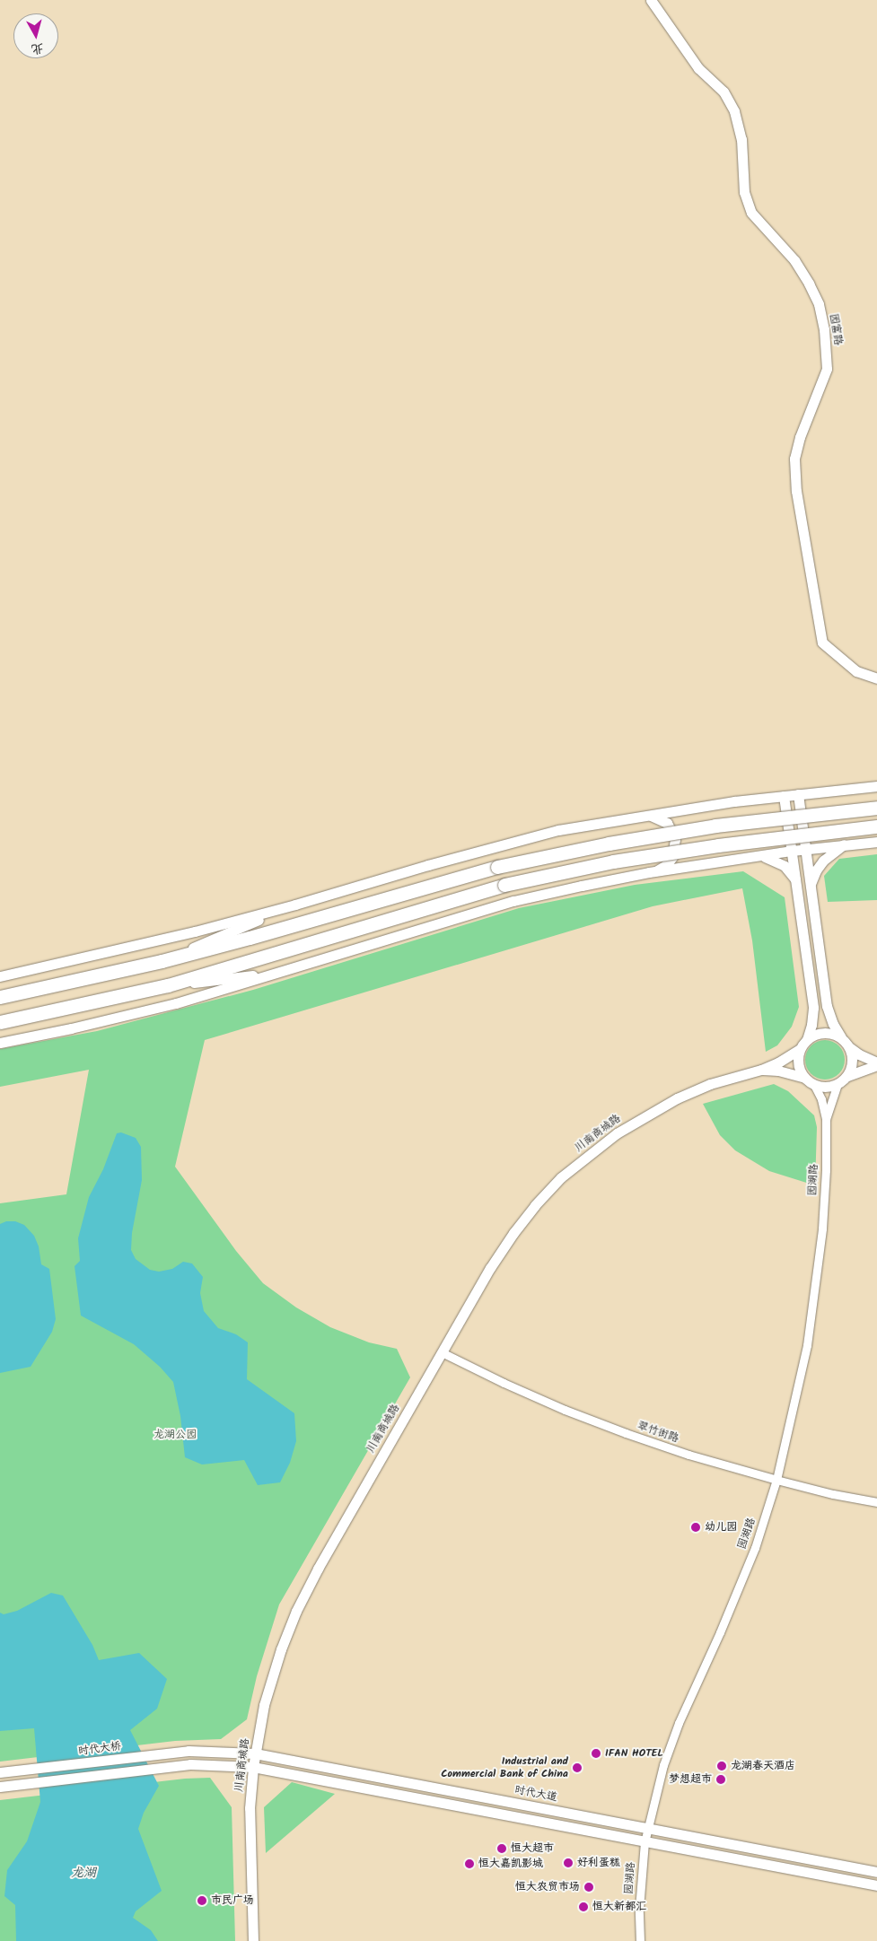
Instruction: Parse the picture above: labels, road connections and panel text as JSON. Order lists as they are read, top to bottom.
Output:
{
  "streets": {
    "main road": [
      "园富路",
      "川南商城路",
      "时代大桥",
      "时代大道"
    ],
    "street": ["园湖路", "翠竹街路"]
  },
  "crossings": [
    ["川南商城路", "翠竹街路"],
    ["川南商城路", "时代大道"],
    ["园湖路", "翠竹街路"],
    ["园湖路", "时代大道"],
    ["时代大桥", "时代大道"]
  ],
  "water": ["龙湖"],
  "parks": ["龙湖公园"],
  "places": [
    "幼儿园",
    "IFAN HOTEL",
    "龙湖春天酒店",
    "Industrial and Commercial Bank of China",
    "梦想超市",
    "恒大超市",
    "好利蛋糕",
    "恒大嘉凯影城",
    "恒大农贸市场",
    "市民广场",
    "恒大新都汇"
  ],
  "north": "bottom"
}
